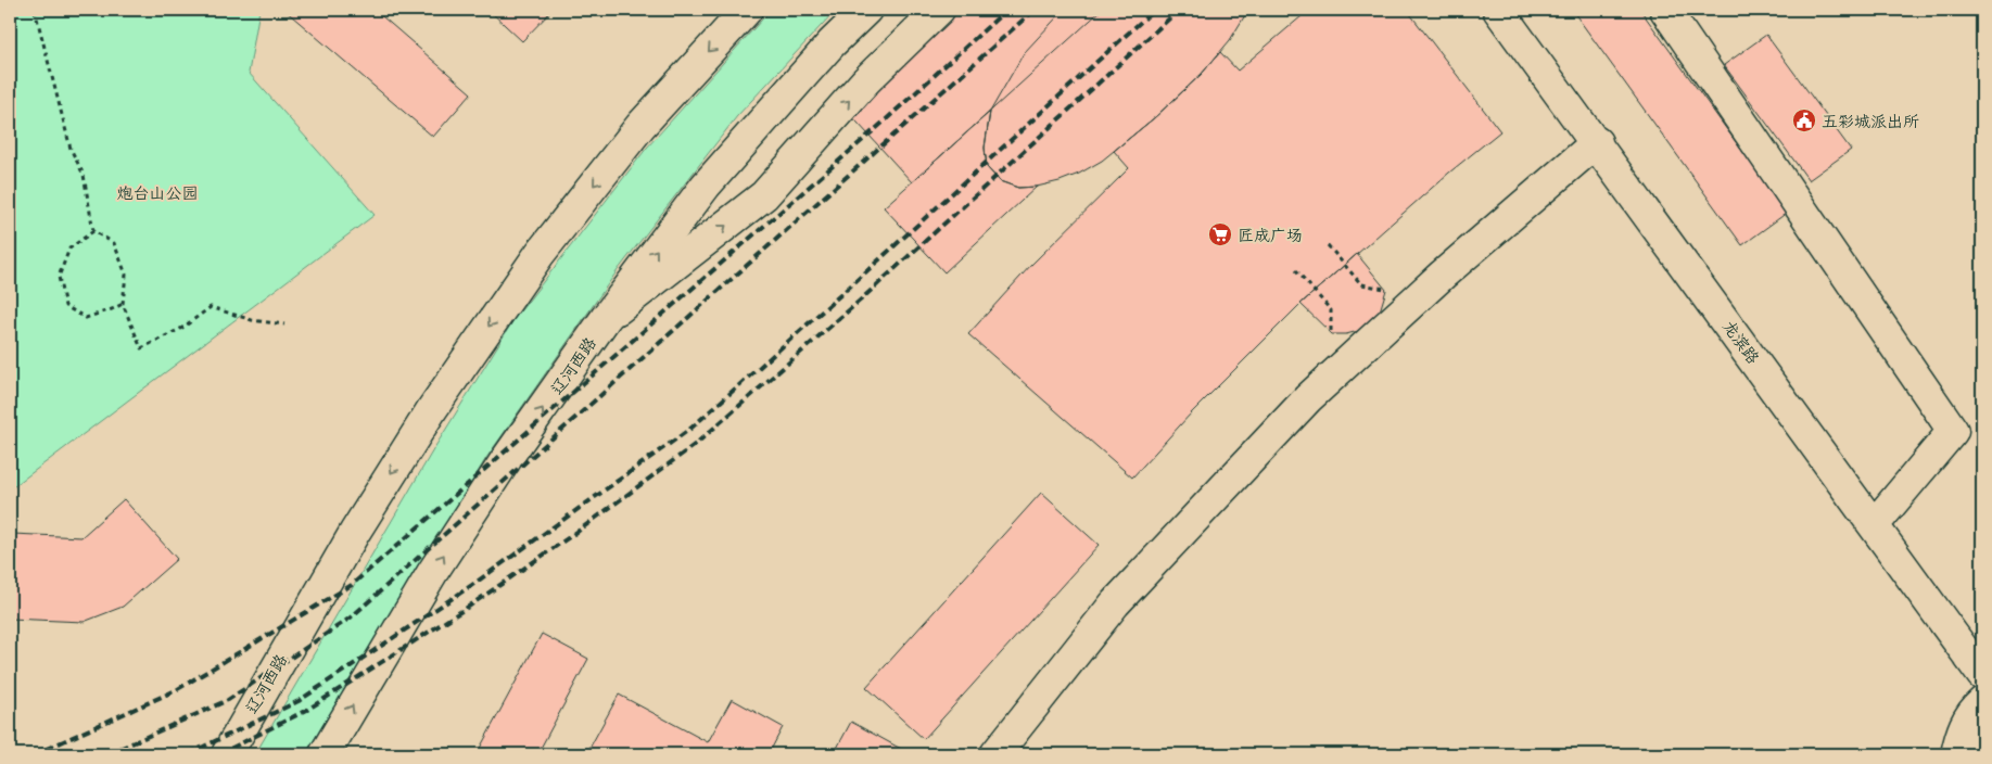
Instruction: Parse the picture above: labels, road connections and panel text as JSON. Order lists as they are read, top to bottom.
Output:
{
  "streets": {
    "street": ["龙滨路", "辽河西路"]
  },
  "parks": ["炮台山公园"],
  "places": {
    "public building": ["五彩城派出所"],
    "supermarket": ["匠成广场"]
  }
}
